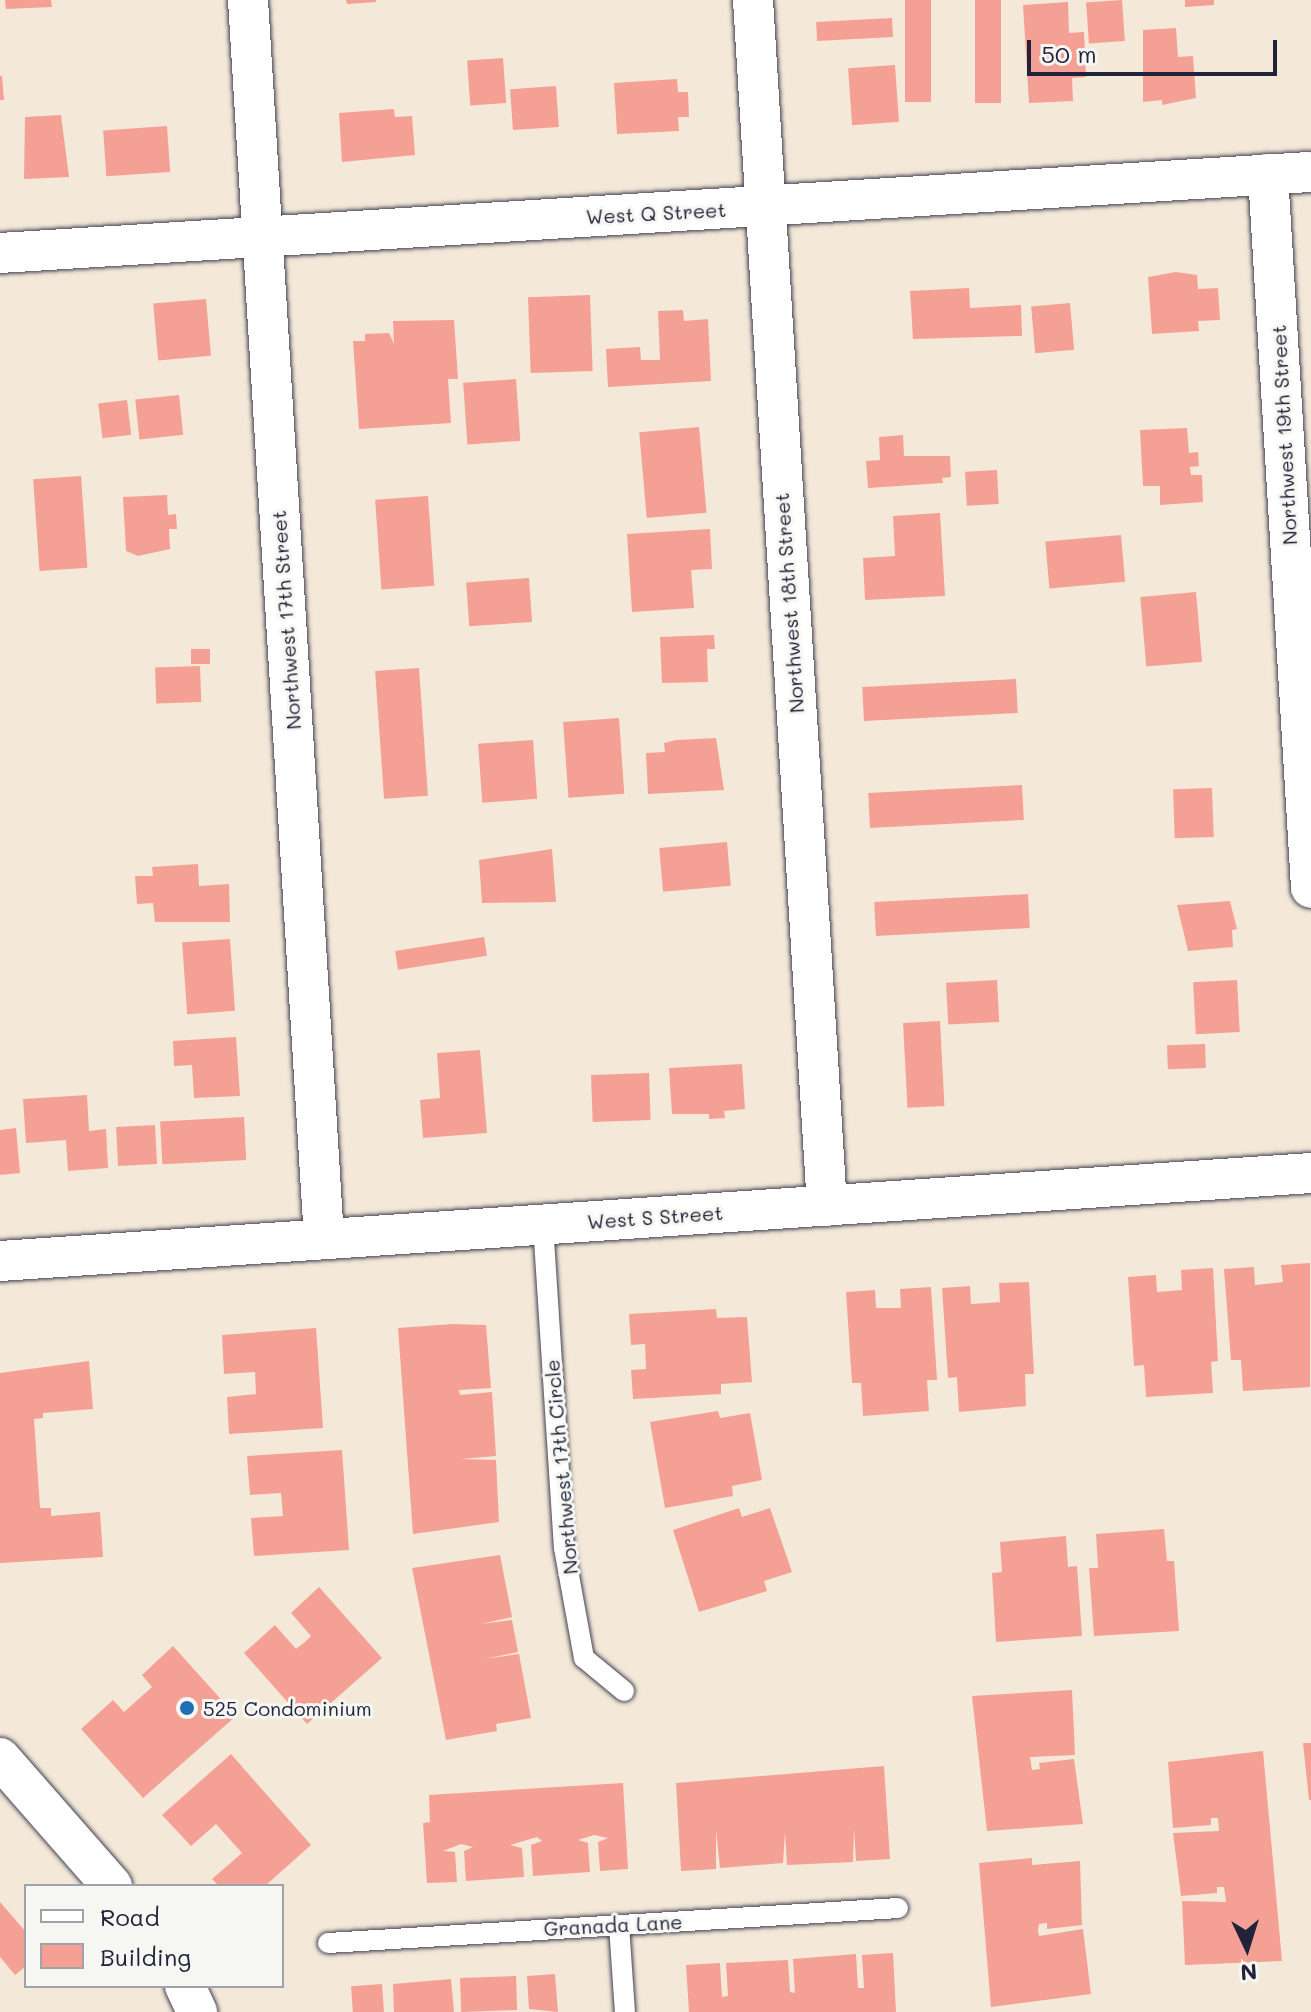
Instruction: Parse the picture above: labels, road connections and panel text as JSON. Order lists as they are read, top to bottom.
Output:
{
  "streets": {
    "street": [
      "West Q Street",
      "Northwest 19th Street",
      "Northwest 18th Street",
      "Northwest 17th Street",
      "West S Street"
    ],
    "lane": ["Northwest 17th Circle", "Granada Lane"]
  },
  "crossings": [
    ["West Q Street", "Northwest 19th Street"],
    ["West Q Street", "Northwest 18th Street"],
    ["West Q Street", "Northwest 17th Street"],
    ["Northwest 18th Street", "West S Street"],
    ["Northwest 17th Street", "West S Street"],
    ["West S Street", "Northwest 17th Circle"]
  ],
  "places": ["525 Condominium"],
  "legend": ["Road", "Building"],
  "scale_bar": "50 m",
  "north": "bottom"
}
